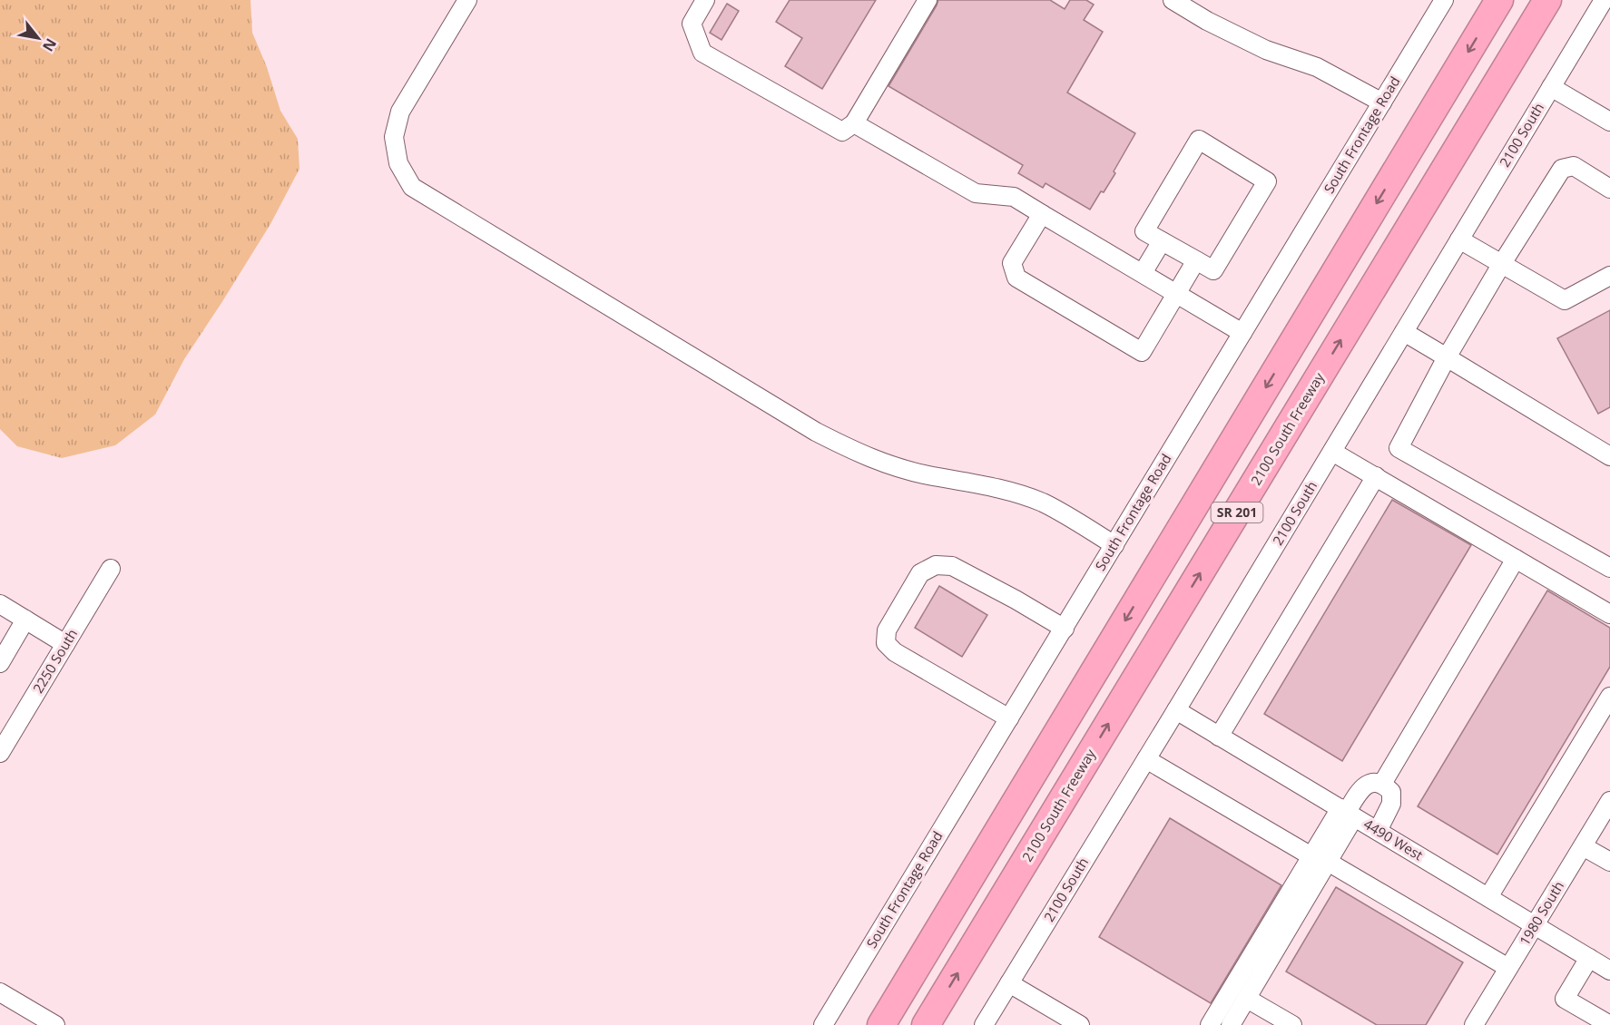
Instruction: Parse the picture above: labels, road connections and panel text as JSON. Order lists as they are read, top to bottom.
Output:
{
  "streets": {
    "highway": ["2100 South Freeway", "SR 201"],
    "street": [
      "South Frontage Road",
      "2100 South",
      "2250 South",
      "4490 West",
      "1980 South"
    ]
  },
  "crossings": [
    ["2100 South", "4490 West"],
    ["4490 West", "1980 South"]
  ],
  "north": "bottom right"
}
